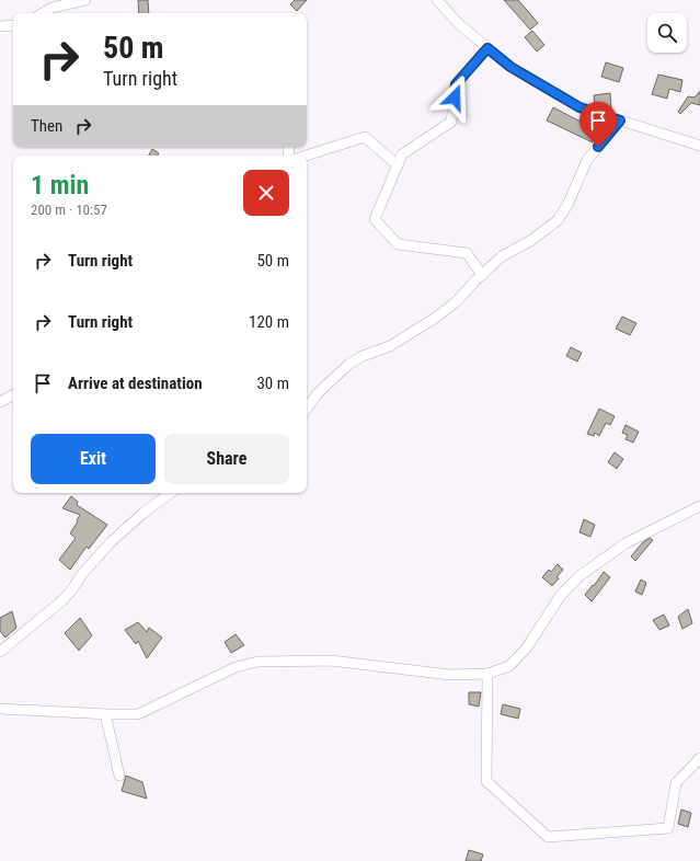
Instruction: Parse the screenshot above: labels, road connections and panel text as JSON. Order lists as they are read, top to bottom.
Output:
{
  "page": {
    "turn": ["50 m", "Turn right"],
    "then": "Then",
    "heading": ["1 min", "200 m · 10:57"],
    "list": [
      {
        "name": "Turn right",
        "value": "50 m"
      },
      {
        "name": "Turn right",
        "value": "120 m"
      },
      {
        "name": "Arrive at destination",
        "value": "30 m"
      }
    ],
    "buttons": ["Exit", "Share"]
  }
}
